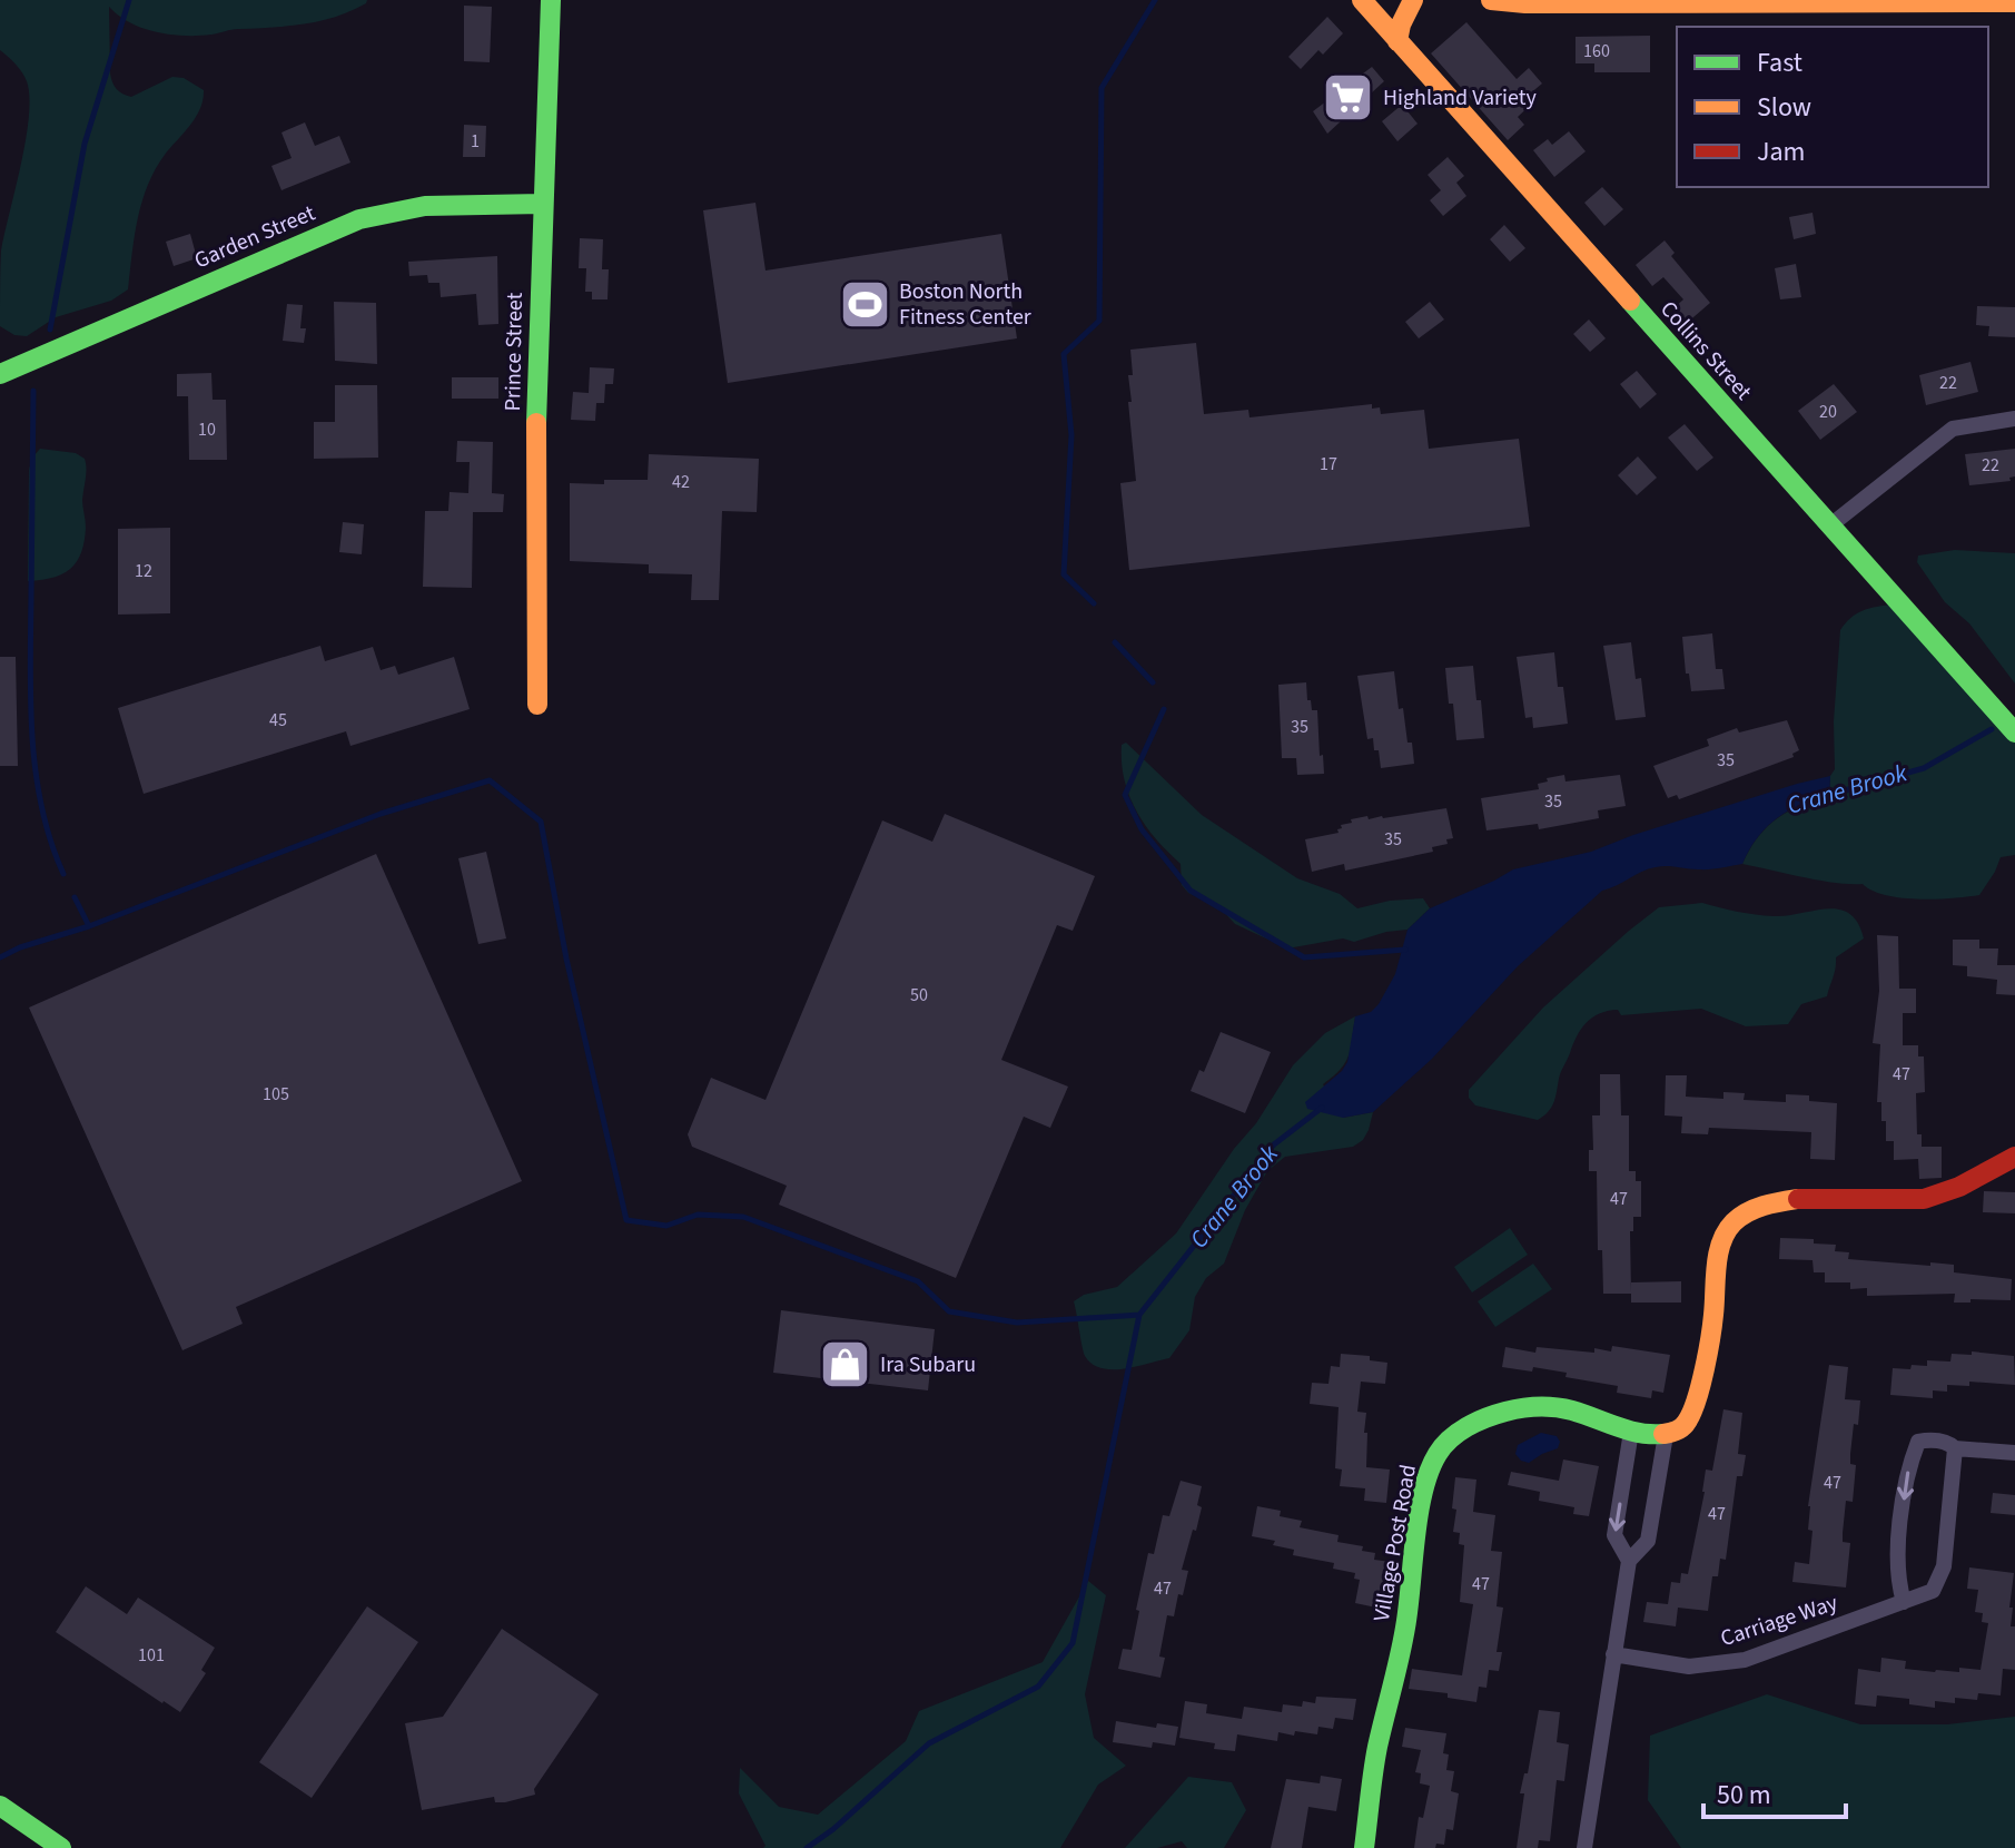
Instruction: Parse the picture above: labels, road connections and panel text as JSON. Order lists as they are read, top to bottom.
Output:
{
  "streets": {
    "main road": [
      "Garden Street",
      "Collins Street",
      "Prince Street",
      "Village Post Road"
    ],
    "street": ["Carriage Way"]
  },
  "crossings": [
    ["Garden Street", "Prince Street"]
  ],
  "water": ["Crane Brook"],
  "places": {
    "supermarket": ["Highland Variety"],
    "sports": ["Boston North Fitness Center"],
    "shop": ["Ira Subaru"]
  },
  "house_numbers": [
    "160",
    "1",
    "22",
    "20",
    "10",
    "17",
    "22",
    "42",
    "12",
    "45",
    "35",
    "35",
    "35",
    "35",
    "50",
    "47",
    "105",
    "47",
    "47",
    "47",
    "47",
    "47",
    "101"
  ],
  "legend": ["Fast", "Slow", "Jam"],
  "scale_bar": "50 m"
}
